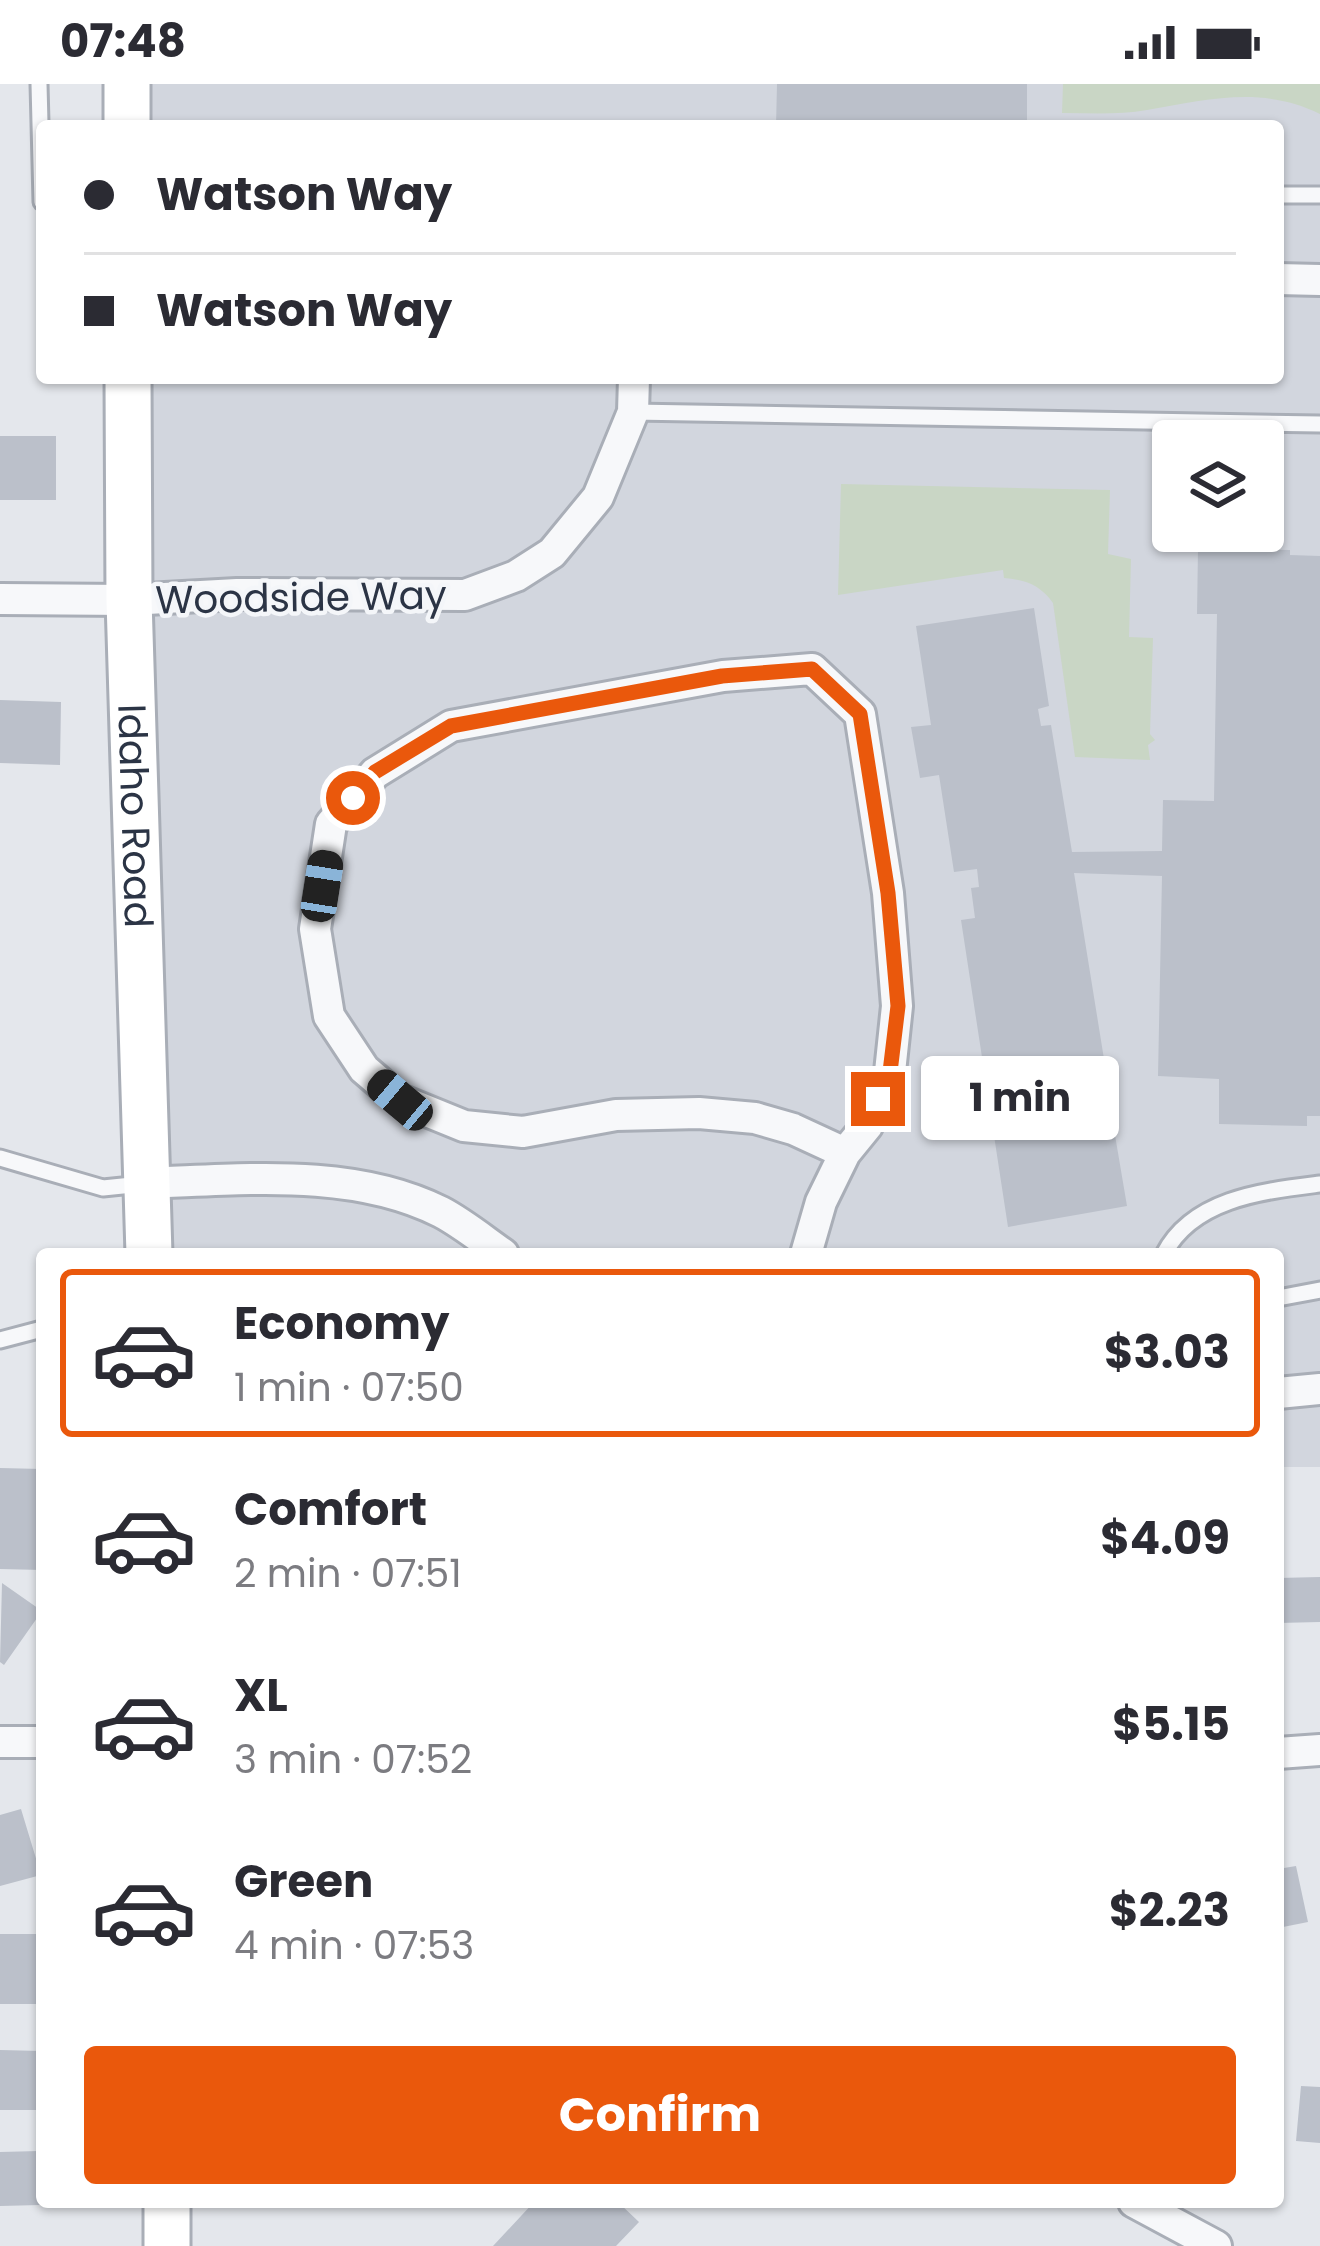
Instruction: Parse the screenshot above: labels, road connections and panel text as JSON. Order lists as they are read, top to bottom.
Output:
{
  "streets": {
    "street": ["Woodside Way", "Idaho Road"]
  },
  "crossings": [
    ["Woodside Way", "Idaho Road"]
  ],
  "page": {
    "status": "07:48",
    "banner": ["Watson Way", "Watson Way"],
    "bubble": "1 min",
    "list": [
      {
        "name": "Economy",
        "note": "1 min · 07:50",
        "value": "$3.03"
      },
      {
        "name": "Comfort",
        "note": "2 min · 07:51",
        "value": "$4.09"
      },
      {
        "name": "XL",
        "note": "3 min · 07:52",
        "value": "$5.15"
      },
      {
        "name": "Green",
        "note": "4 min · 07:53",
        "value": "$2.23"
      }
    ],
    "buttons": "Confirm"
  }
}
